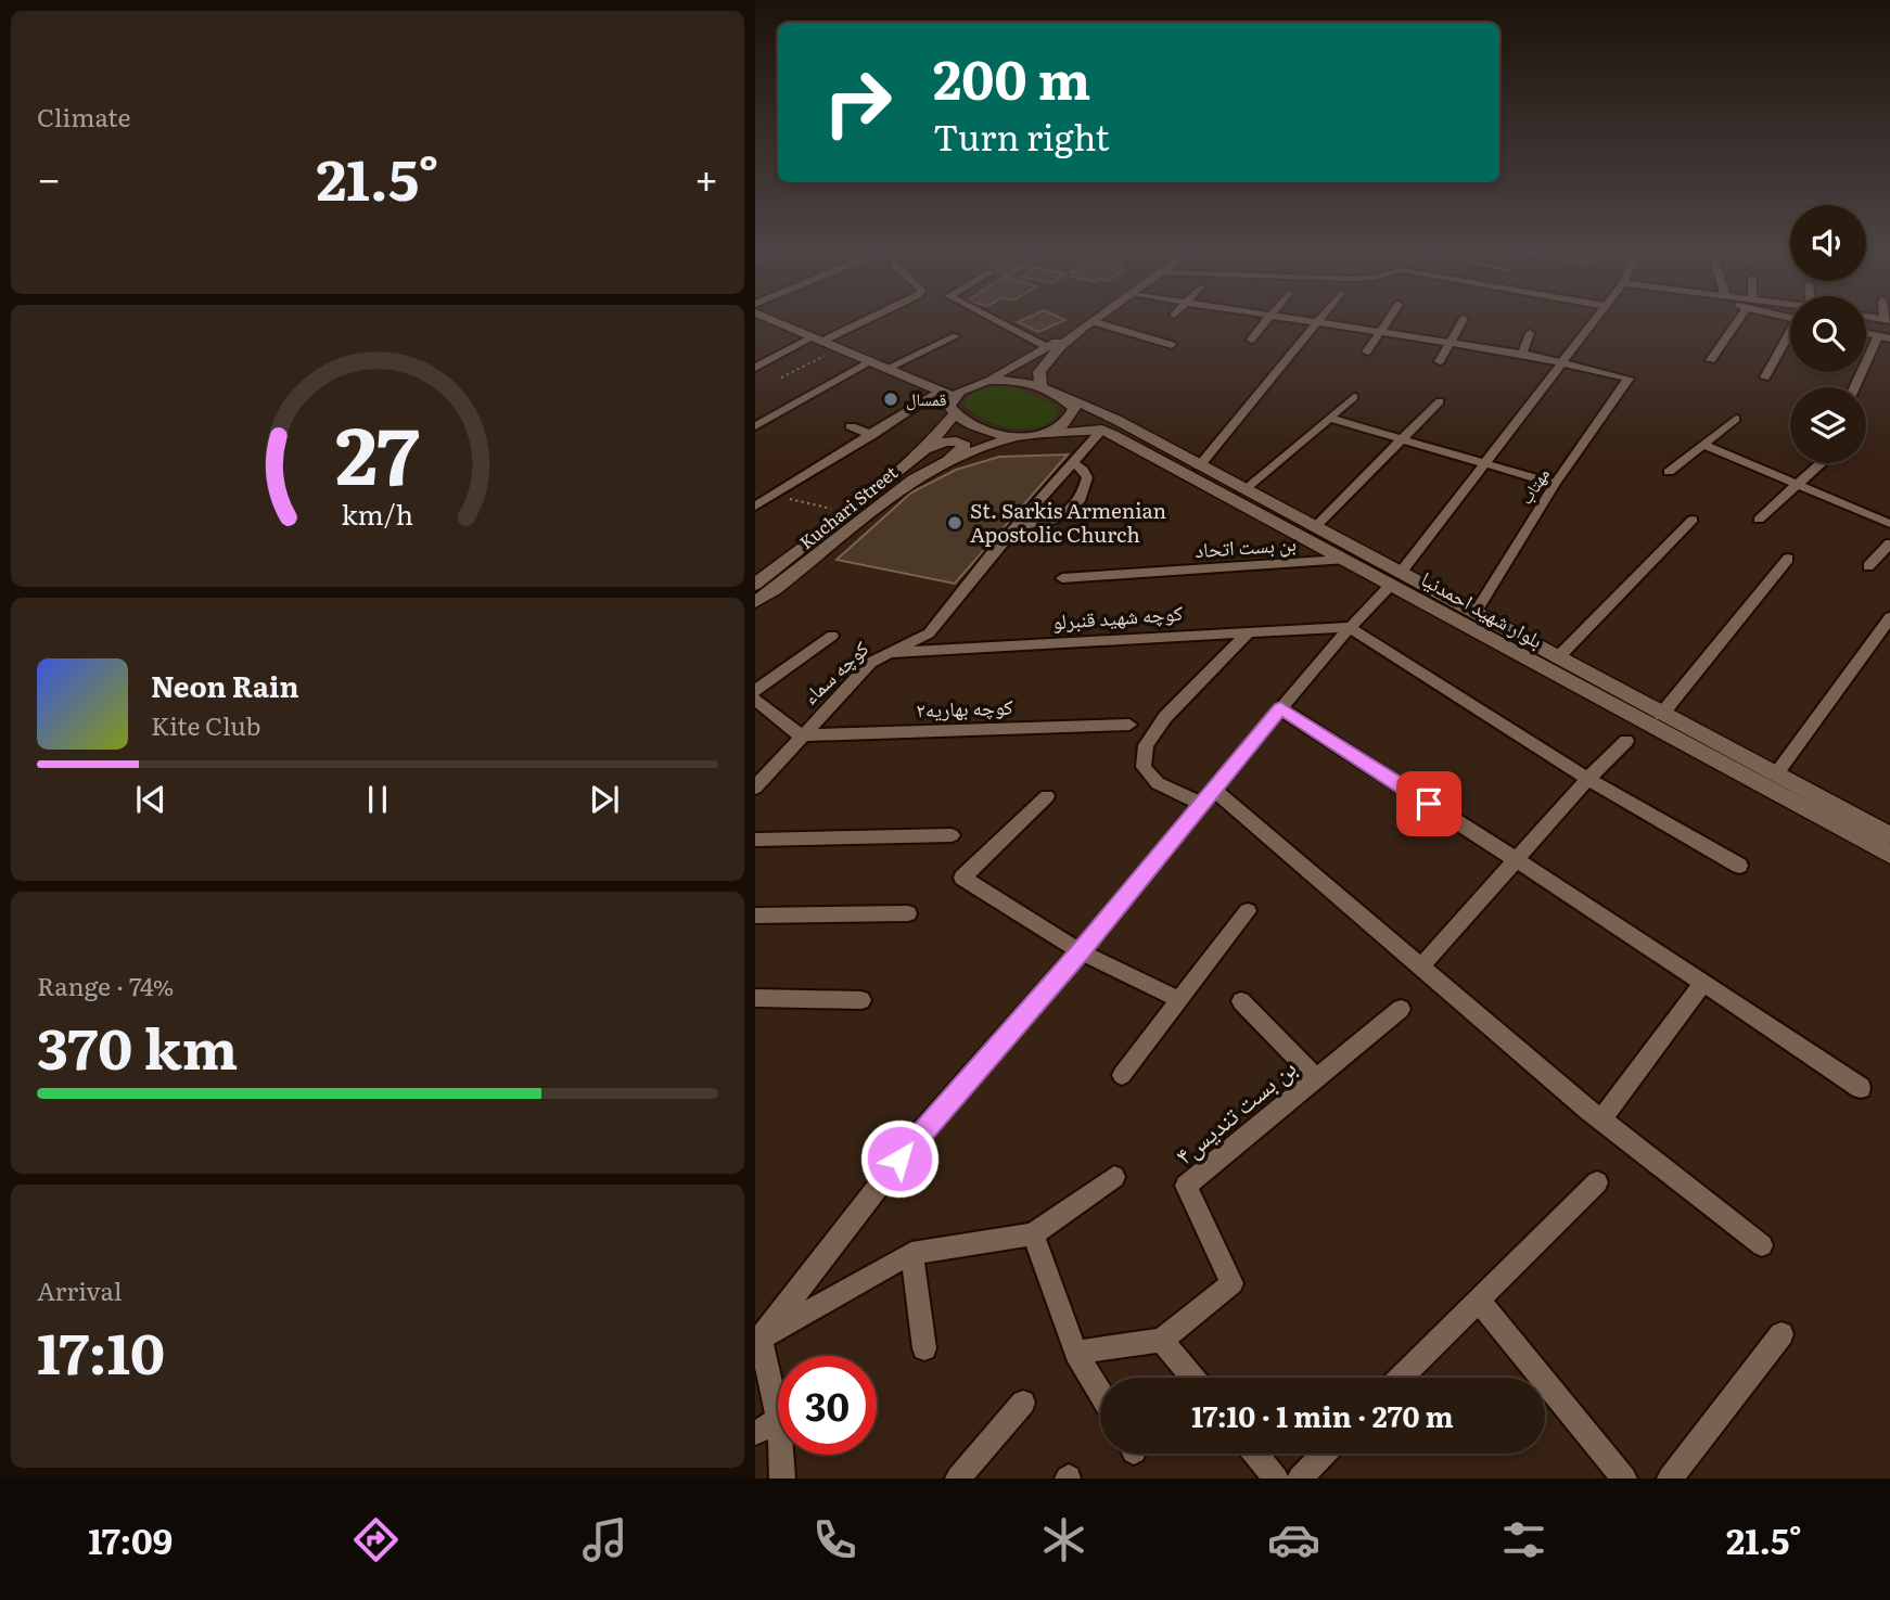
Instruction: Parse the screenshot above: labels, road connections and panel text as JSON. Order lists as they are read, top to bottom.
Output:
{
  "streets": {
    "main road": ["Kuchari Street", "بلوار شهید احمدنیا"],
    "street": [
      "مهتاب",
      "بن بست اتحاد",
      "کوچه شهید قنبرلو",
      "کوچه سماء",
      "کوچه بهاریه۲",
      "بن بست تندیس۴"
    ]
  },
  "crossings": [
    ["مهتاب", "بلوار شهید احمدنیا"],
    ["بن بست اتحاد", "بلوار شهید احمدنیا"],
    ["بلوار شهید احمدنیا", "کوچه سماء"],
    ["کوچه شهید قنبرلو", "کوچه سماء"],
    ["کوچه سماء", "کوچه بهاریه۲"]
  ],
  "places": ["قمسال", "St. Sarkis Armenian Apostolic Church"],
  "page": {
    "tile": [
      "Climate",
      ["Range · 74%", "370 km"],
      ["Arrival", "17:10"]
    ],
    "turn": ["200 m", "Turn right"],
    "heat": ["−", "21.5°", "+"],
    "song": ["Neon Rain", "Kite Club"],
    "limit": "30",
    "trip": "17:10 · 1 min · 270 m",
    "tabs": ["17:09", "21.5°"],
    "gauge": ["27", "km/h"]
  }
}
